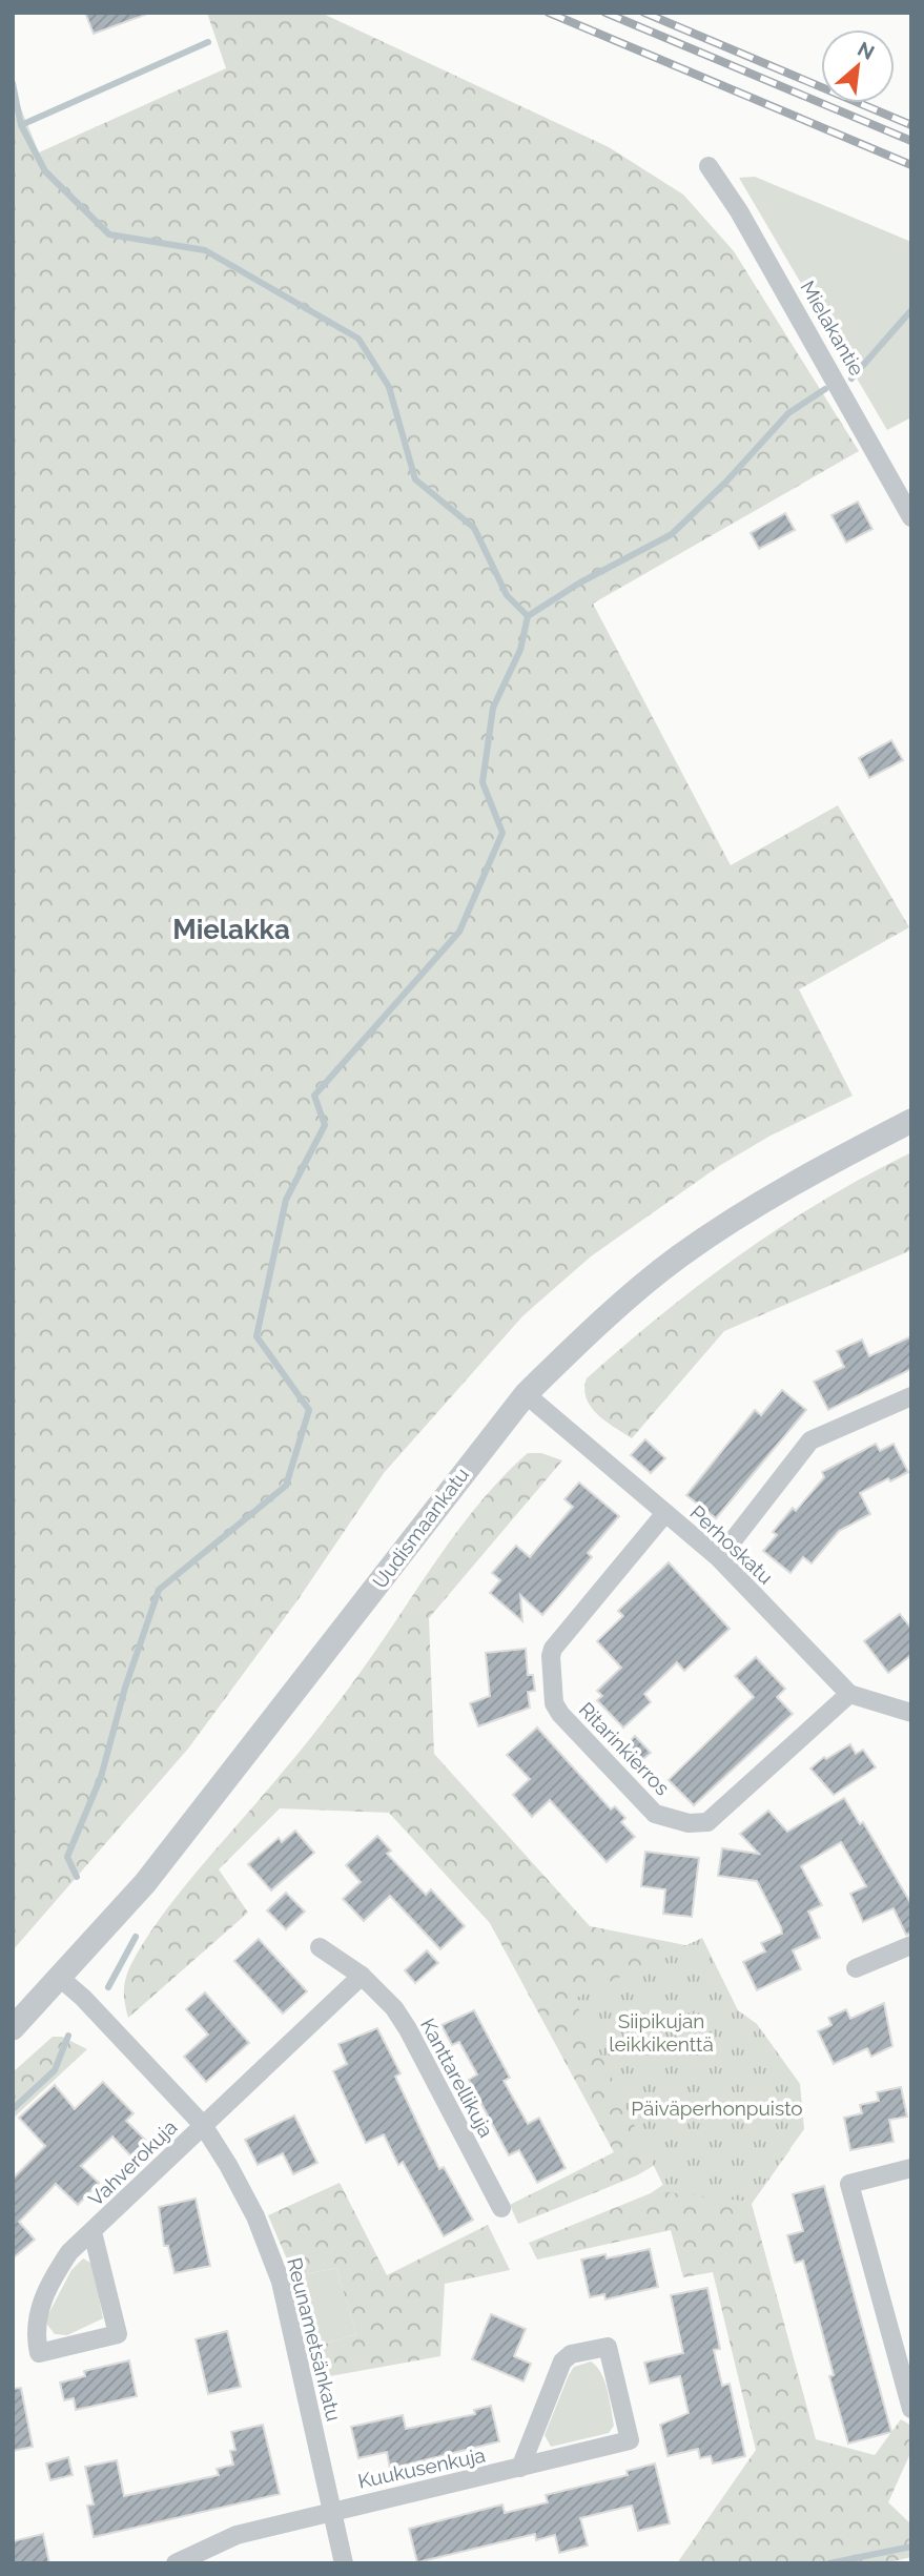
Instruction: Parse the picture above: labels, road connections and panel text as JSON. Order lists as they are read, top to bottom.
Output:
{
  "streets": {
    "street": [
      "Mielakantie",
      "Uudismaankatu",
      "Perhoskatu",
      "Ritarinkierros",
      "Kanttarellikuja",
      "Vahverokuja",
      "Reunametsänkatu",
      "Kuukusenkuja"
    ]
  },
  "crossings": [
    ["Uudismaankatu", "Perhoskatu"],
    ["Uudismaankatu", "Reunametsänkatu"],
    ["Perhoskatu", "Ritarinkierros"],
    ["Vahverokuja", "Reunametsänkatu"],
    ["Reunametsänkatu", "Kuukusenkuja"]
  ],
  "districts": ["Mielakka"],
  "parks": ["Siipikujan leikkikenttä", "Päiväperhonpuisto"],
  "north": "top right"
}
